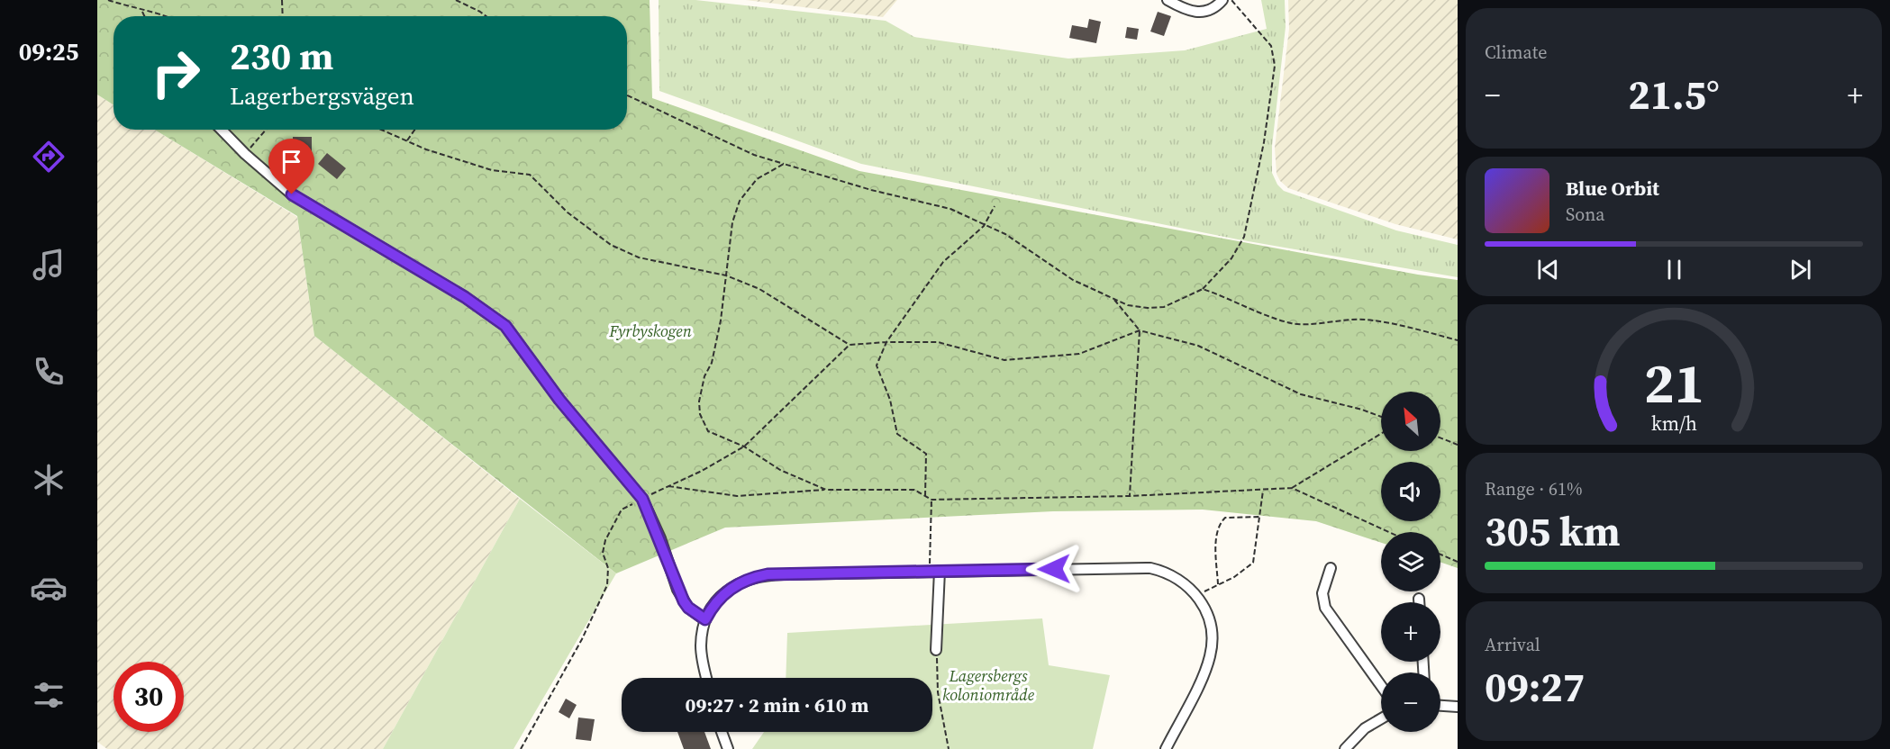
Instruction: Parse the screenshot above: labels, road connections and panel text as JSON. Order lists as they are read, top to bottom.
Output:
{
  "parks": ["Fyrbyskogen", "Lagersbergs koloniområde"],
  "north": "top left",
  "page": {
    "tabs": "09:25",
    "tile": [
      "Climate",
      ["Range · 61%", "305 km"],
      ["Arrival", "09:27"]
    ],
    "turn": ["230 m", "Lagerbergsvägen"],
    "heat": ["−", "21.5°", "+"],
    "song": ["Blue Orbit", "Sona"],
    "map_buttons": ["+", "−"],
    "limit": "30",
    "trip": "09:27 · 2 min · 610 m",
    "gauge": ["21", "km/h"]
  }
}
